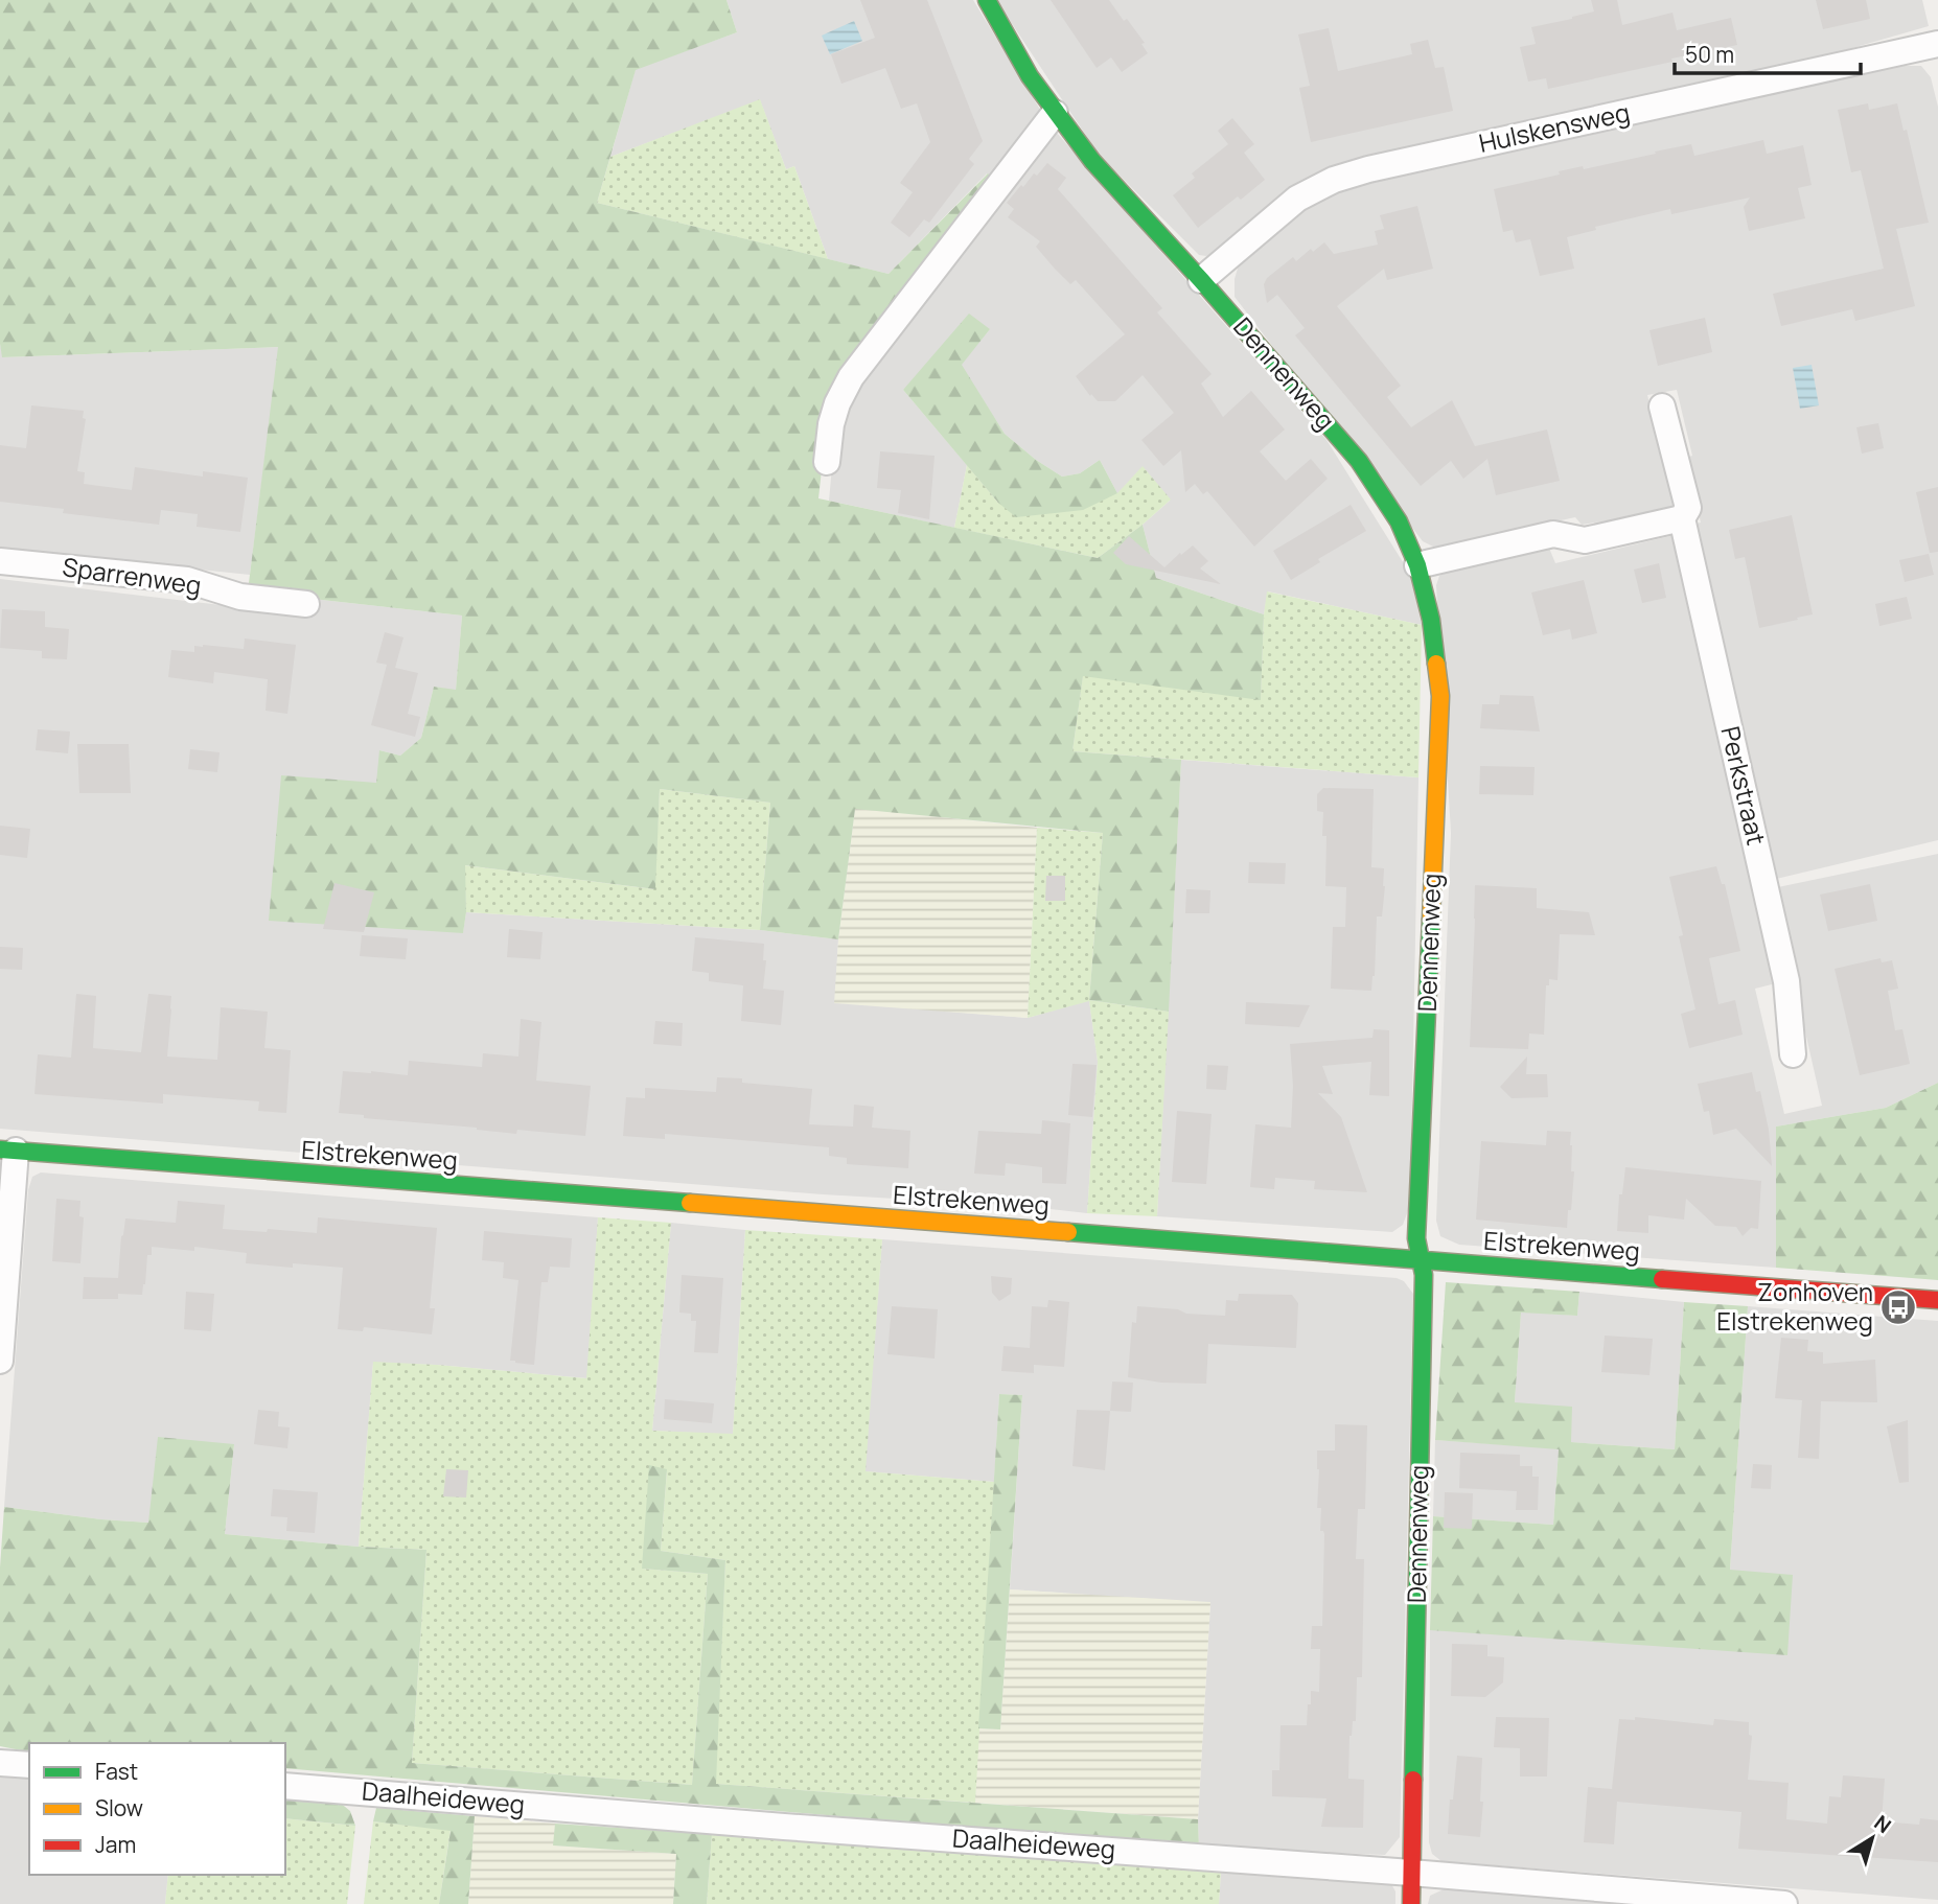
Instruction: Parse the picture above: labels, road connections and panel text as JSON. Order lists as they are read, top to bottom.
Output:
{
  "streets": {
    "street": [
      "Hulskensweg",
      "Dennenweg",
      "Sparrenweg",
      "Perkstraat",
      "Elstrekenweg",
      "Daalheideweg"
    ]
  },
  "crossings": [
    ["Hulskensweg", "Dennenweg"],
    ["Dennenweg", "Elstrekenweg"],
    ["Dennenweg", "Daalheideweg"]
  ],
  "places": {
    "bus stop": ["Zonhoven Elstrekenweg"]
  },
  "legend": ["Fast", "Slow", "Jam"],
  "scale_bar": "50 m",
  "north": "top right"
}
